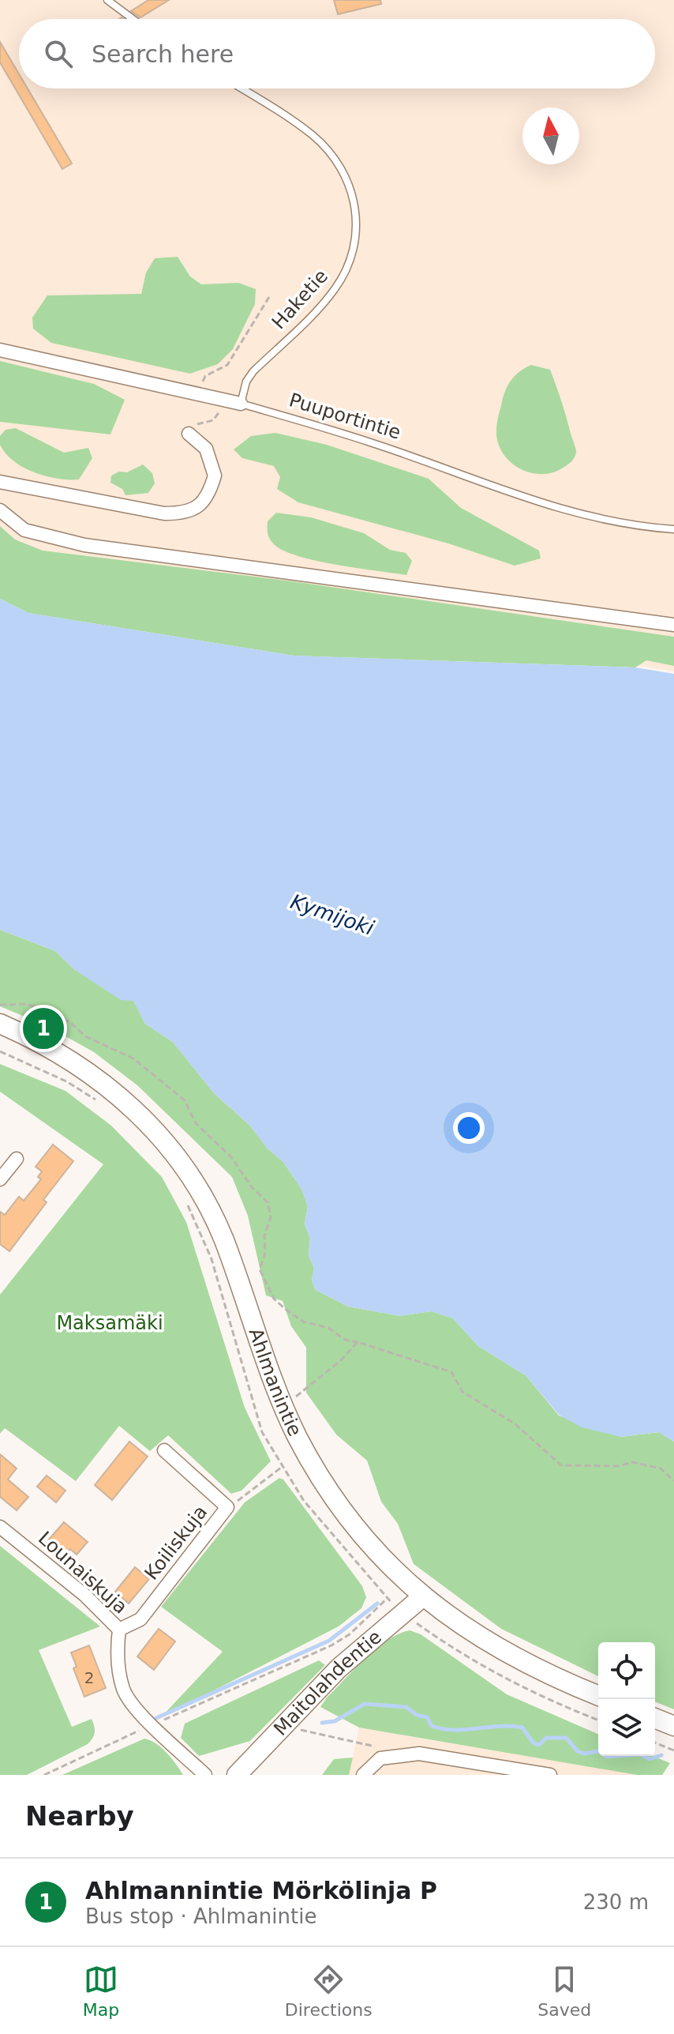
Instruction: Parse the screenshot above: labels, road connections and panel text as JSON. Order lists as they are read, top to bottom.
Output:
{
  "streets": {
    "street": [
      "Puuportintie",
      "Ahlmanintie",
      "Koiliskuja",
      "Lounaiskuja",
      "Maitolahdentie"
    ],
    "lane": ["Haketie"]
  },
  "crossings": [
    ["Haketie", "Puuportintie"],
    ["Ahlmanintie", "Maitolahdentie"],
    ["Koiliskuja", "Lounaiskuja"]
  ],
  "water": ["Kymijoki"],
  "parks": ["Maksamäki"],
  "house_numbers": ["2"],
  "north": "top",
  "page": {
    "search": "Search here",
    "pins": "1",
    "heading": "Nearby",
    "list": [
      {
        "mark": "1",
        "name": "Ahlmannintie Mörkölinja P",
        "note": "Bus stop · Ahlmanintie",
        "value": "230 m"
      }
    ],
    "nav": ["Map", "Directions", "Saved"]
  }
}
